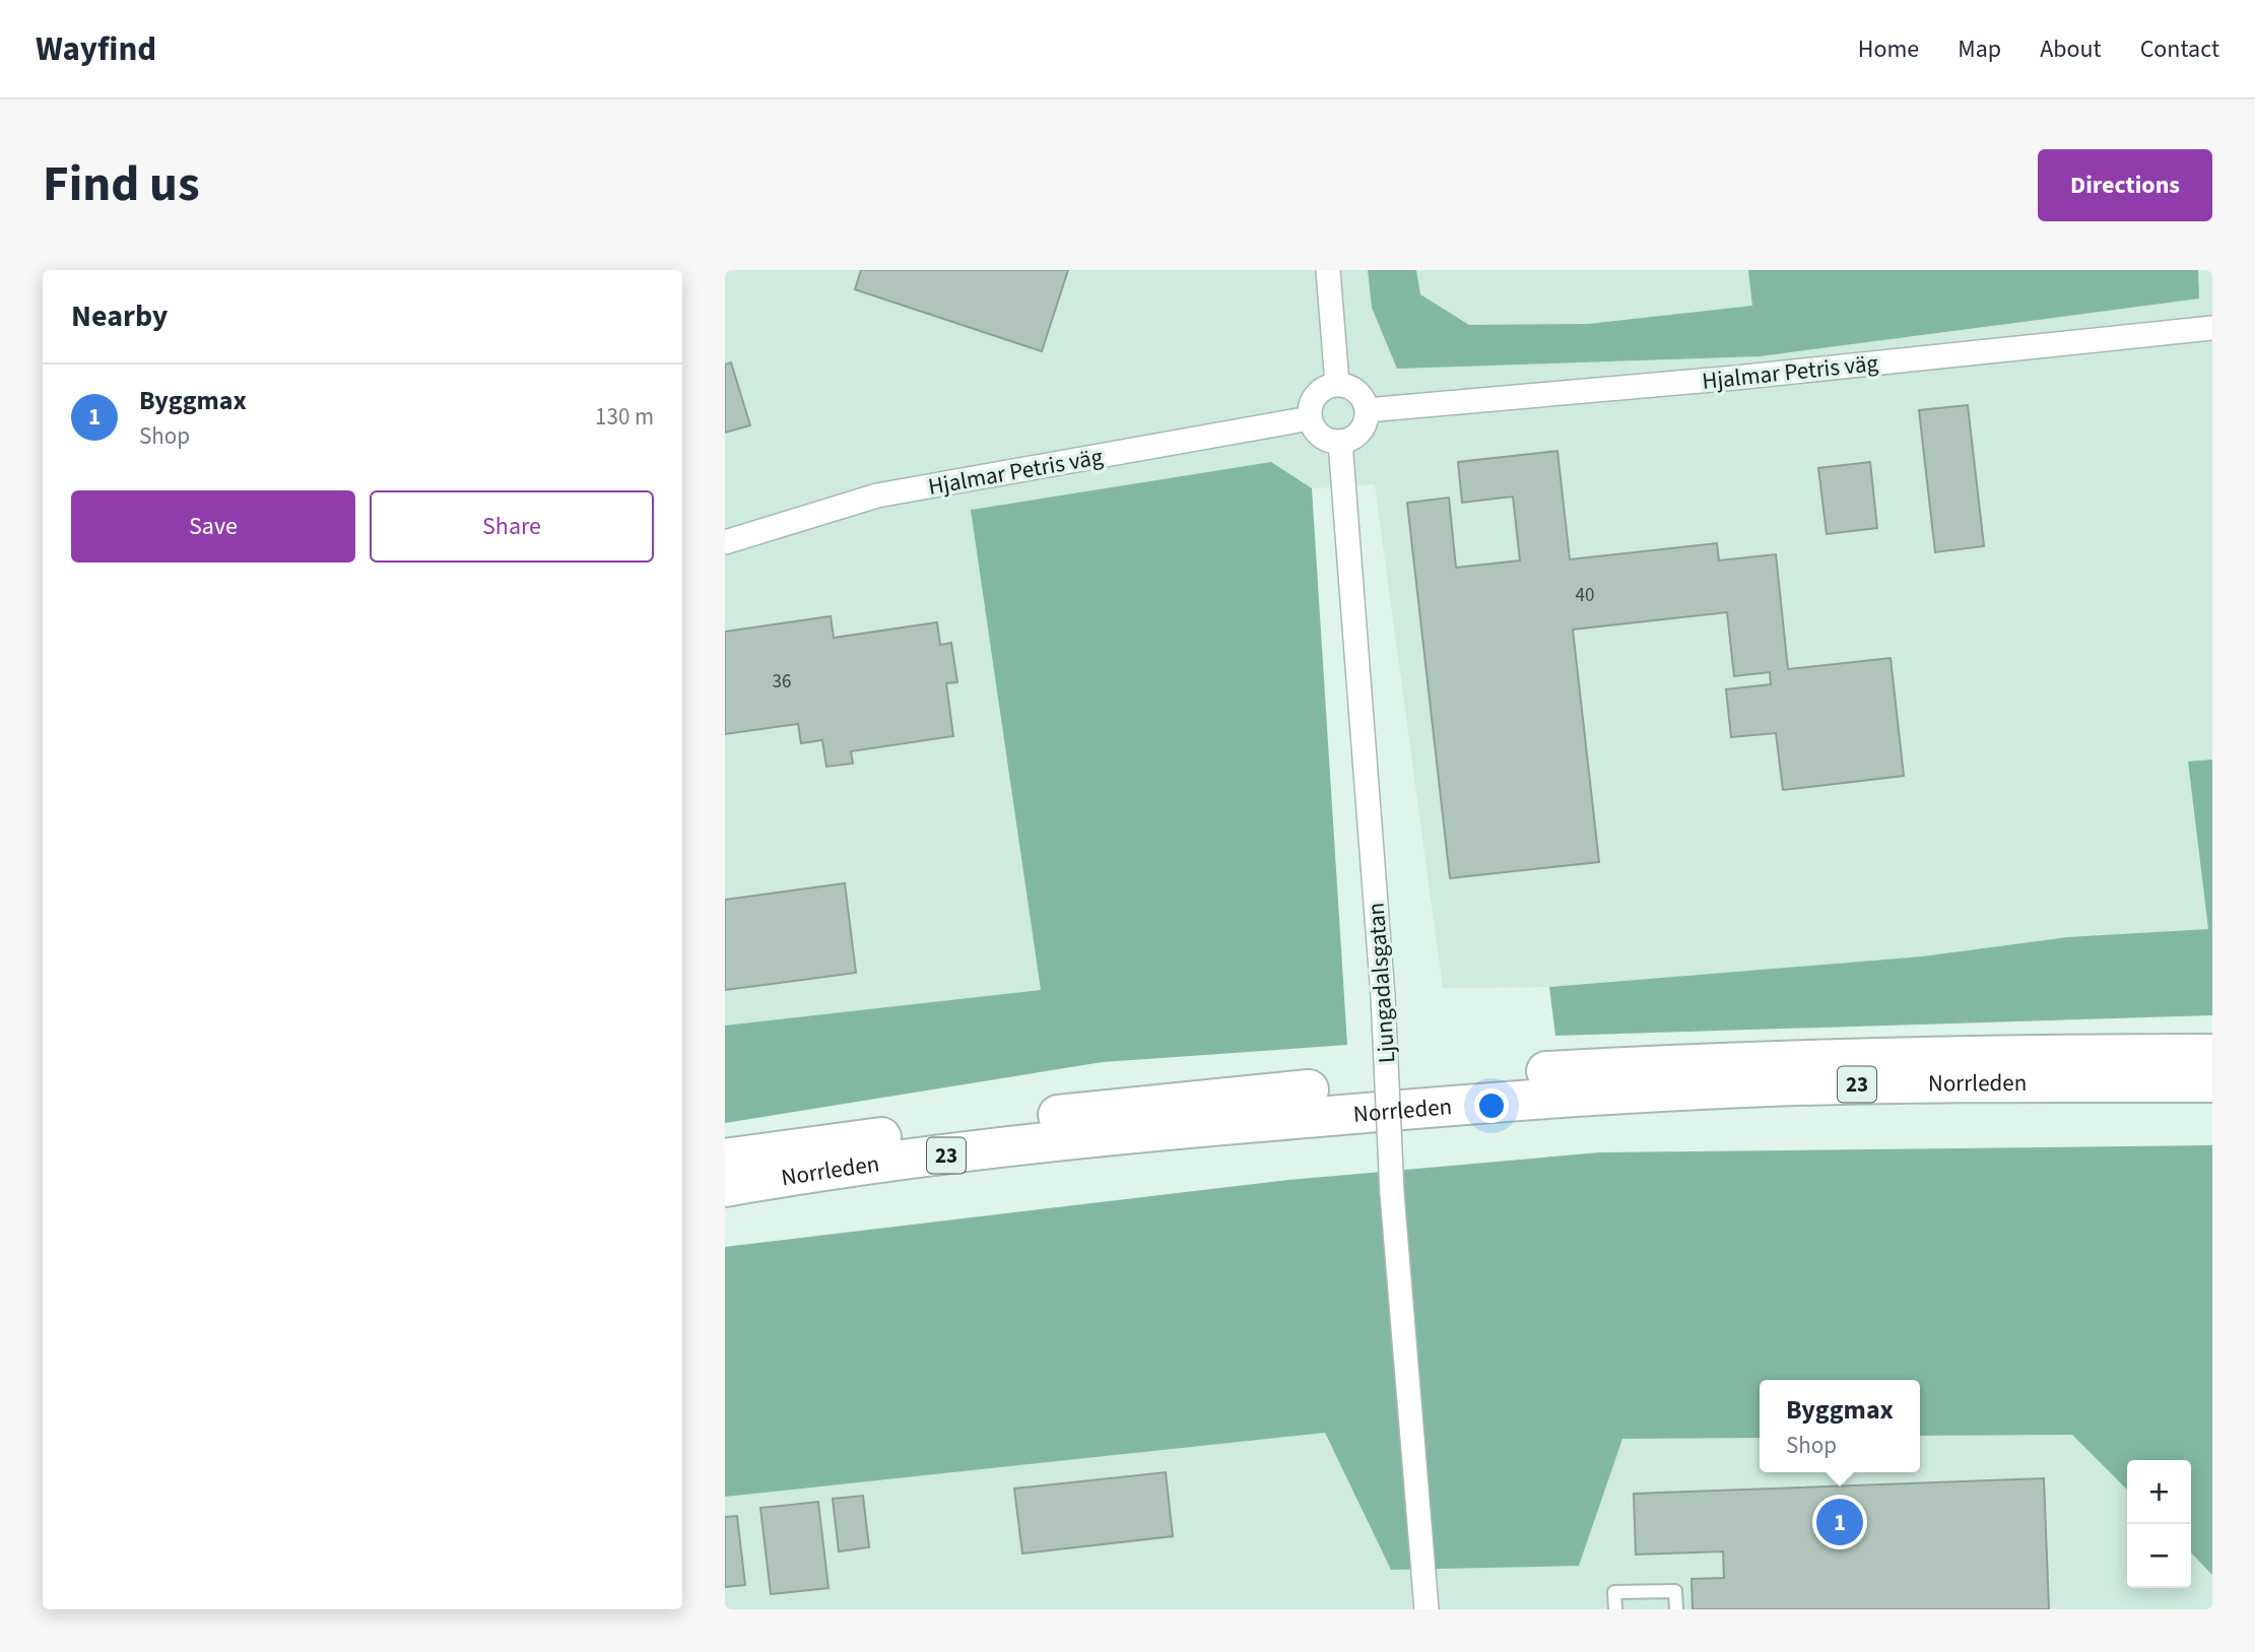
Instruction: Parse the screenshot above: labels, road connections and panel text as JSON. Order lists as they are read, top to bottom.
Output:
{
  "streets": {
    "highway": ["Norrleden", "23"],
    "street": ["Hjalmar Petris väg", "Ljungadalsgatan"]
  },
  "crossings": [
    ["Hjalmar Petris väg", "Ljungadalsgatan"]
  ],
  "house_numbers": ["40", "36"],
  "page": {
    "header": "Wayfind",
    "nav": [
      "Home",
      "Map",
      "About",
      "Contact"
    ],
    "title": "Find us",
    "buttons": [
      "Directions",
      ["Save", "Share"]
    ],
    "heading": "Nearby",
    "list": [
      {
        "mark": "1",
        "name": "Byggmax",
        "note": "Shop",
        "value": "130 m"
      }
    ],
    "popup": ["Byggmax", "Shop"],
    "map_buttons": ["+", "−"],
    "pins": "1"
  }
}
